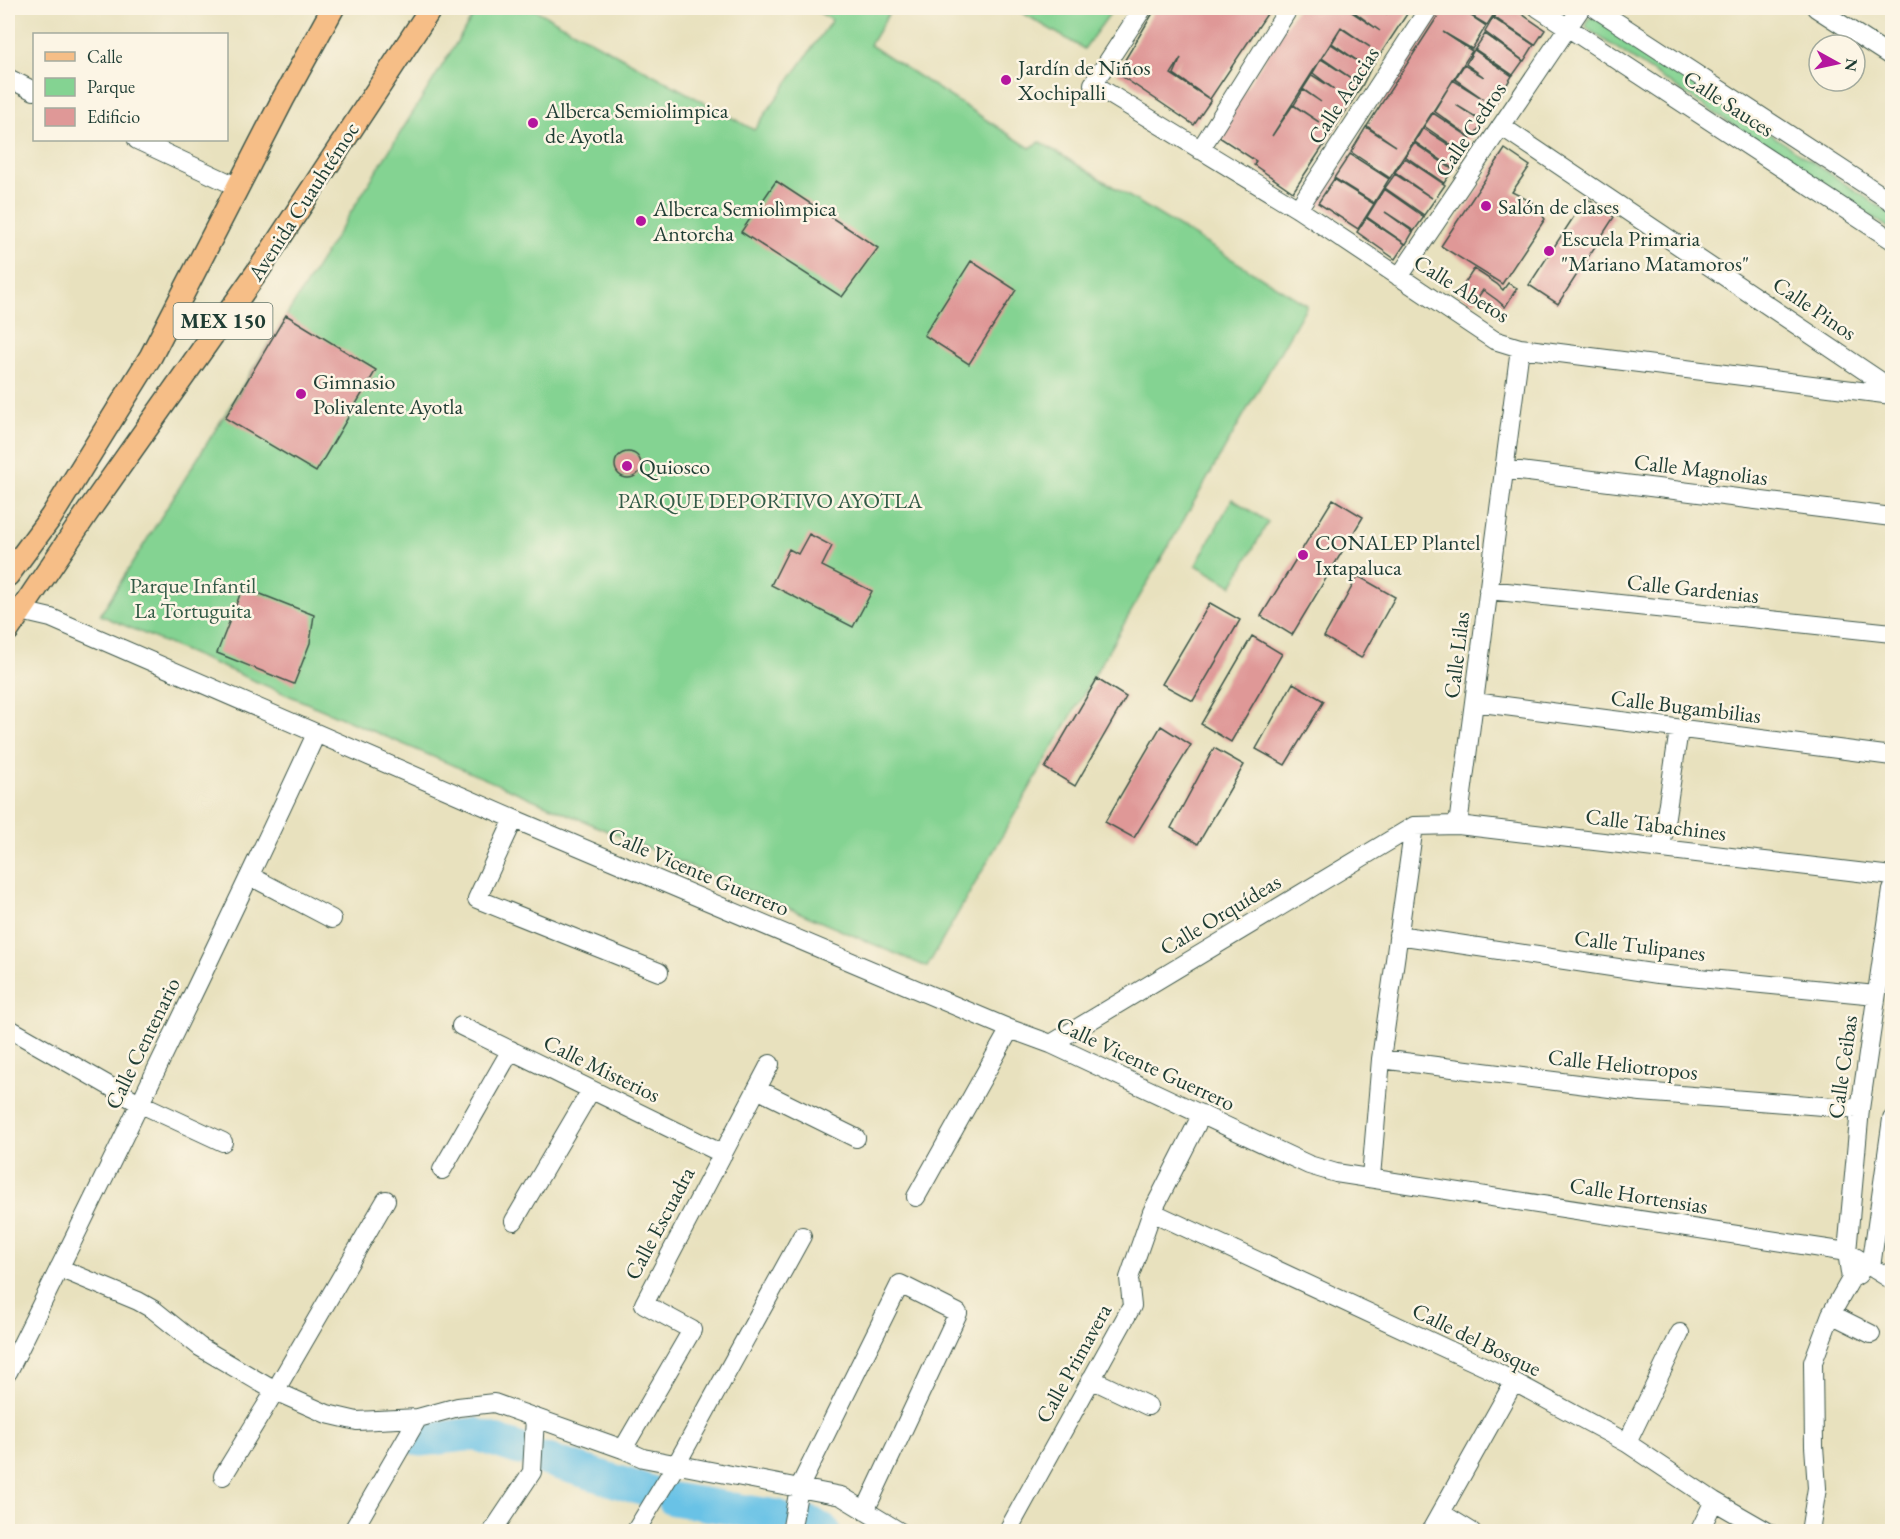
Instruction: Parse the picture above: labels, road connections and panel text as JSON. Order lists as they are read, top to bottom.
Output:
{
  "streets": {
    "main road": ["Avenida Cuauhtémoc", "MEX 150"],
    "street": [
      "Calle Acacias",
      "Calle Sauces",
      "Calle Cedros",
      "Calle Abetos",
      "Calle Pinos",
      "Calle Magnolias",
      "Calle Gardenias",
      "Calle Lilas",
      "Calle Bugambilias",
      "Calle Tabachines",
      "Calle Vicente Guerrero",
      "Calle Orquídeas",
      "Calle Tulipanes",
      "Calle Centenario",
      "Calle Heliotropos",
      "Calle Ceibas",
      "Calle Misterios",
      "Calle Hortensias",
      "Calle Escuadra",
      "Calle del Bosque",
      "Calle Primavera"
    ]
  },
  "crossings": [
    ["Calle Acacias", "Calle Abetos"],
    ["Calle Sauces", "Calle Cedros"],
    ["Calle Cedros", "Calle Abetos"],
    ["Calle Cedros", "Calle Pinos"],
    ["Avenida Cuauhtémoc", "Calle Vicente Guerrero"],
    ["Calle Abetos", "Calle Lilas"],
    ["Calle Magnolias", "Calle Lilas"],
    ["Calle Gardenias", "Calle Lilas"],
    ["Calle Lilas", "Calle Bugambilias"],
    ["Calle Lilas", "Calle Tabachines"],
    ["Calle Tabachines", "Calle Orquídeas"],
    ["Calle Vicente Guerrero", "Calle Orquídeas"],
    ["Calle Vicente Guerrero", "Calle Centenario"],
    ["Calle Vicente Guerrero", "Calle Hortensias"],
    ["Calle Vicente Guerrero", "Calle Primavera"],
    ["Calle Tulipanes", "Calle Ceibas"],
    ["Calle Heliotropos", "Calle Ceibas"],
    ["Calle Ceibas", "Calle Hortensias"],
    ["Calle Misterios", "Calle Escuadra"],
    ["Calle del Bosque", "Calle Primavera"]
  ],
  "parks": ["PARQUE DEPORTIVO AYOTLA", "Parque Infantil La Tortuguita"],
  "places": [
    "Jardín de Niños Xochipalli",
    "Alberca Semiolimpica de Ayotla",
    "Salón de clases",
    "Alberca Semiolìmpica Antorcha",
    "Escuela Primaria \"Mariano Matamoros\"",
    "Gimnasio Polivalente Ayotla",
    "Quiosco",
    "CONALEP Plantel Ixtapaluca"
  ],
  "legend": ["Calle", "Parque", "Edificio"],
  "north": "right"
}
